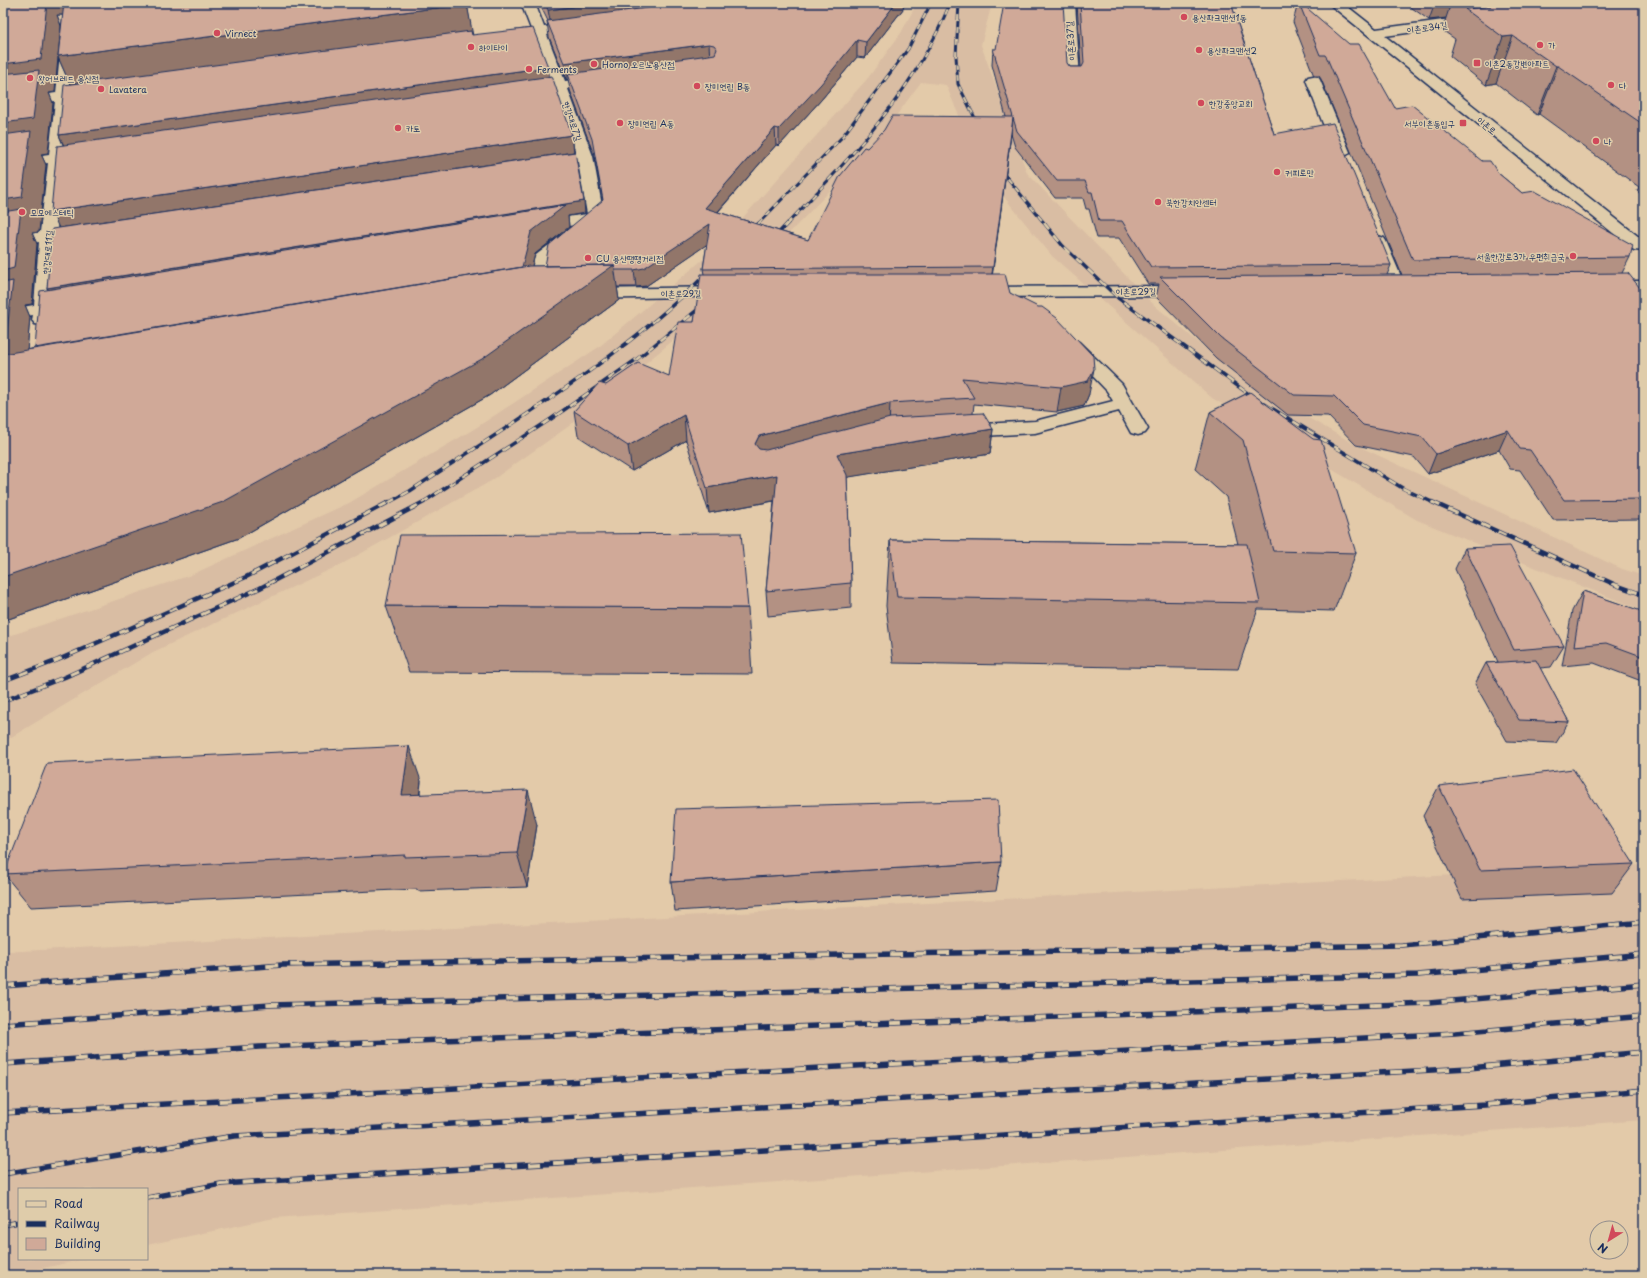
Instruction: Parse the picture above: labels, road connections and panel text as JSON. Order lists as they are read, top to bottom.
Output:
{
  "streets": {
    "street": [
      "이촌로34길",
      "이촌로37길",
      "한강대로7길",
      "이촌로",
      "한강대로11길",
      "이촌로29길"
    ]
  },
  "crossings": [
    ["이촌로34길", "이촌로"]
  ],
  "places": {
    "other": [
      "용산파크맨션1동",
      "Virnect",
      "가",
      "하이타이",
      "용산파크맨션2",
      "Horno 오르노용산점",
      "Ferments",
      "왓어브레드 용산점",
      "다",
      "장미연립 B동",
      "Lavatera",
      "한강중앙교회",
      "장미연립 A동",
      "카토",
      "나",
      "커피로만",
      "북한강치안센터",
      "모모에스테틱",
      "서울한강로3가 우편취급국",
      "CU 용산땡땡거리점"
    ],
    "transit": ["이촌2동강변아파트", "서부이촌동입구"]
  },
  "legend": ["Road", "Railway", "Building"],
  "north": "bottom left"
}
